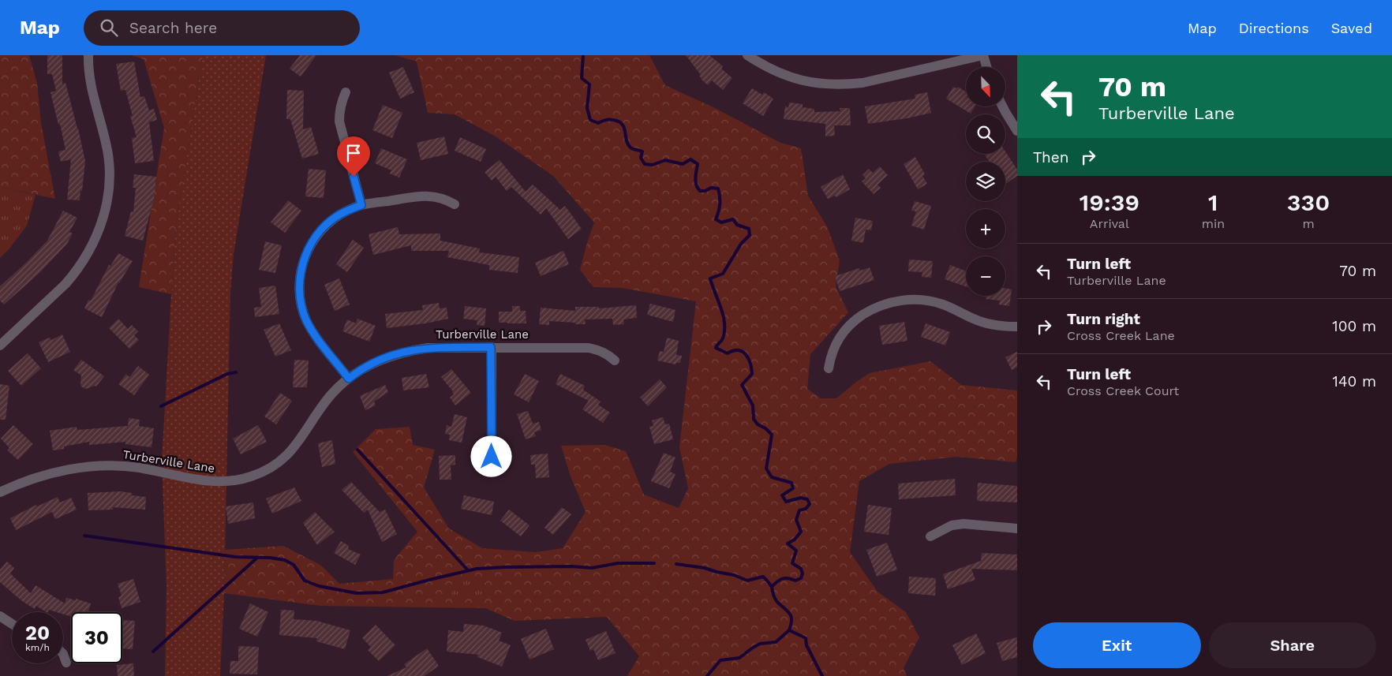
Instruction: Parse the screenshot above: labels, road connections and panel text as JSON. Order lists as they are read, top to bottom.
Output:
{
  "streets": {
    "street": ["Turberville Lane"]
  },
  "north": "bottom right",
  "page": {
    "header": "Map",
    "search": "Search here",
    "nav": ["Map", "Directions", "Saved"],
    "turn": ["70 m", "Turberville Lane"],
    "map_buttons": ["+", "−"],
    "then": "Then",
    "eta": [
      "19:39",
      "Arrival",
      "1",
      "min",
      "330",
      "m"
    ],
    "list": [
      {
        "name": "Turn left",
        "note": "Turberville Lane",
        "value": "70 m"
      },
      {
        "name": "Turn right",
        "note": "Cross Creek Lane",
        "value": "100 m"
      },
      {
        "name": "Turn left",
        "note": "Cross Creek Court",
        "value": "140 m"
      }
    ],
    "speed": "20 km/h",
    "limit": "30",
    "buttons": ["Exit", "Share"]
  }
}
